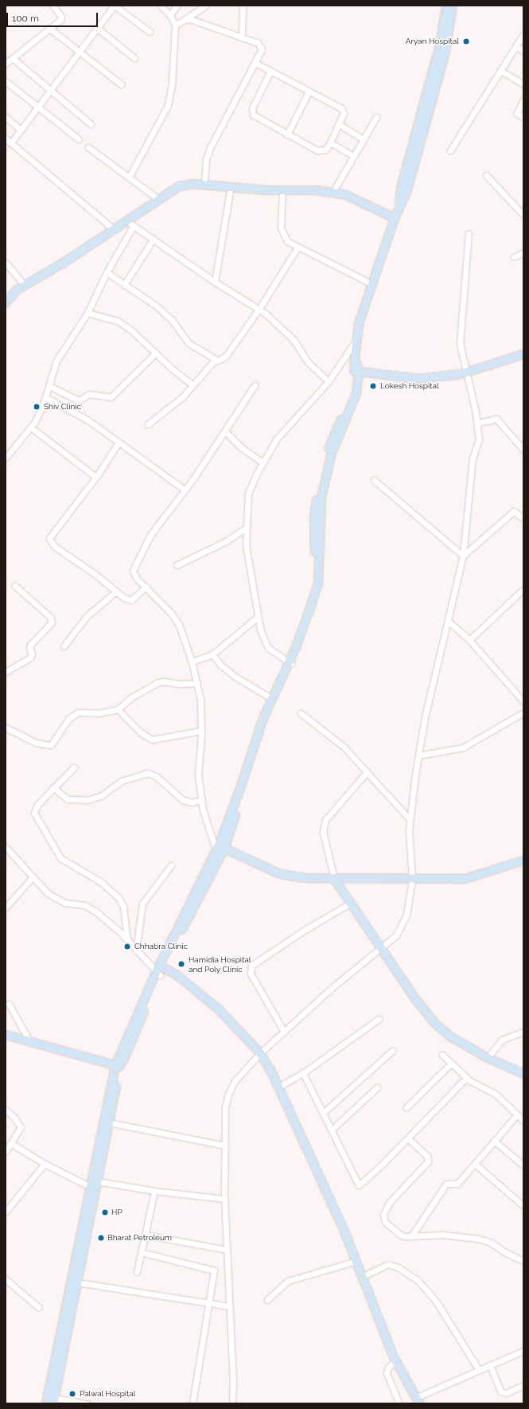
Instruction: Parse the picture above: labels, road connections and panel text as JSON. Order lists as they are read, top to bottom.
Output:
{
  "places": [
    "Aryan Hospital",
    "Lokesh Hospital",
    "Shiv Clinic",
    "Chhabra Clinic",
    "Hamidia Hospital and Poly Clinic",
    "HP",
    "Bharat Petroleum",
    "Palwal Hospital"
  ],
  "scale_bar": "100 m"
}
